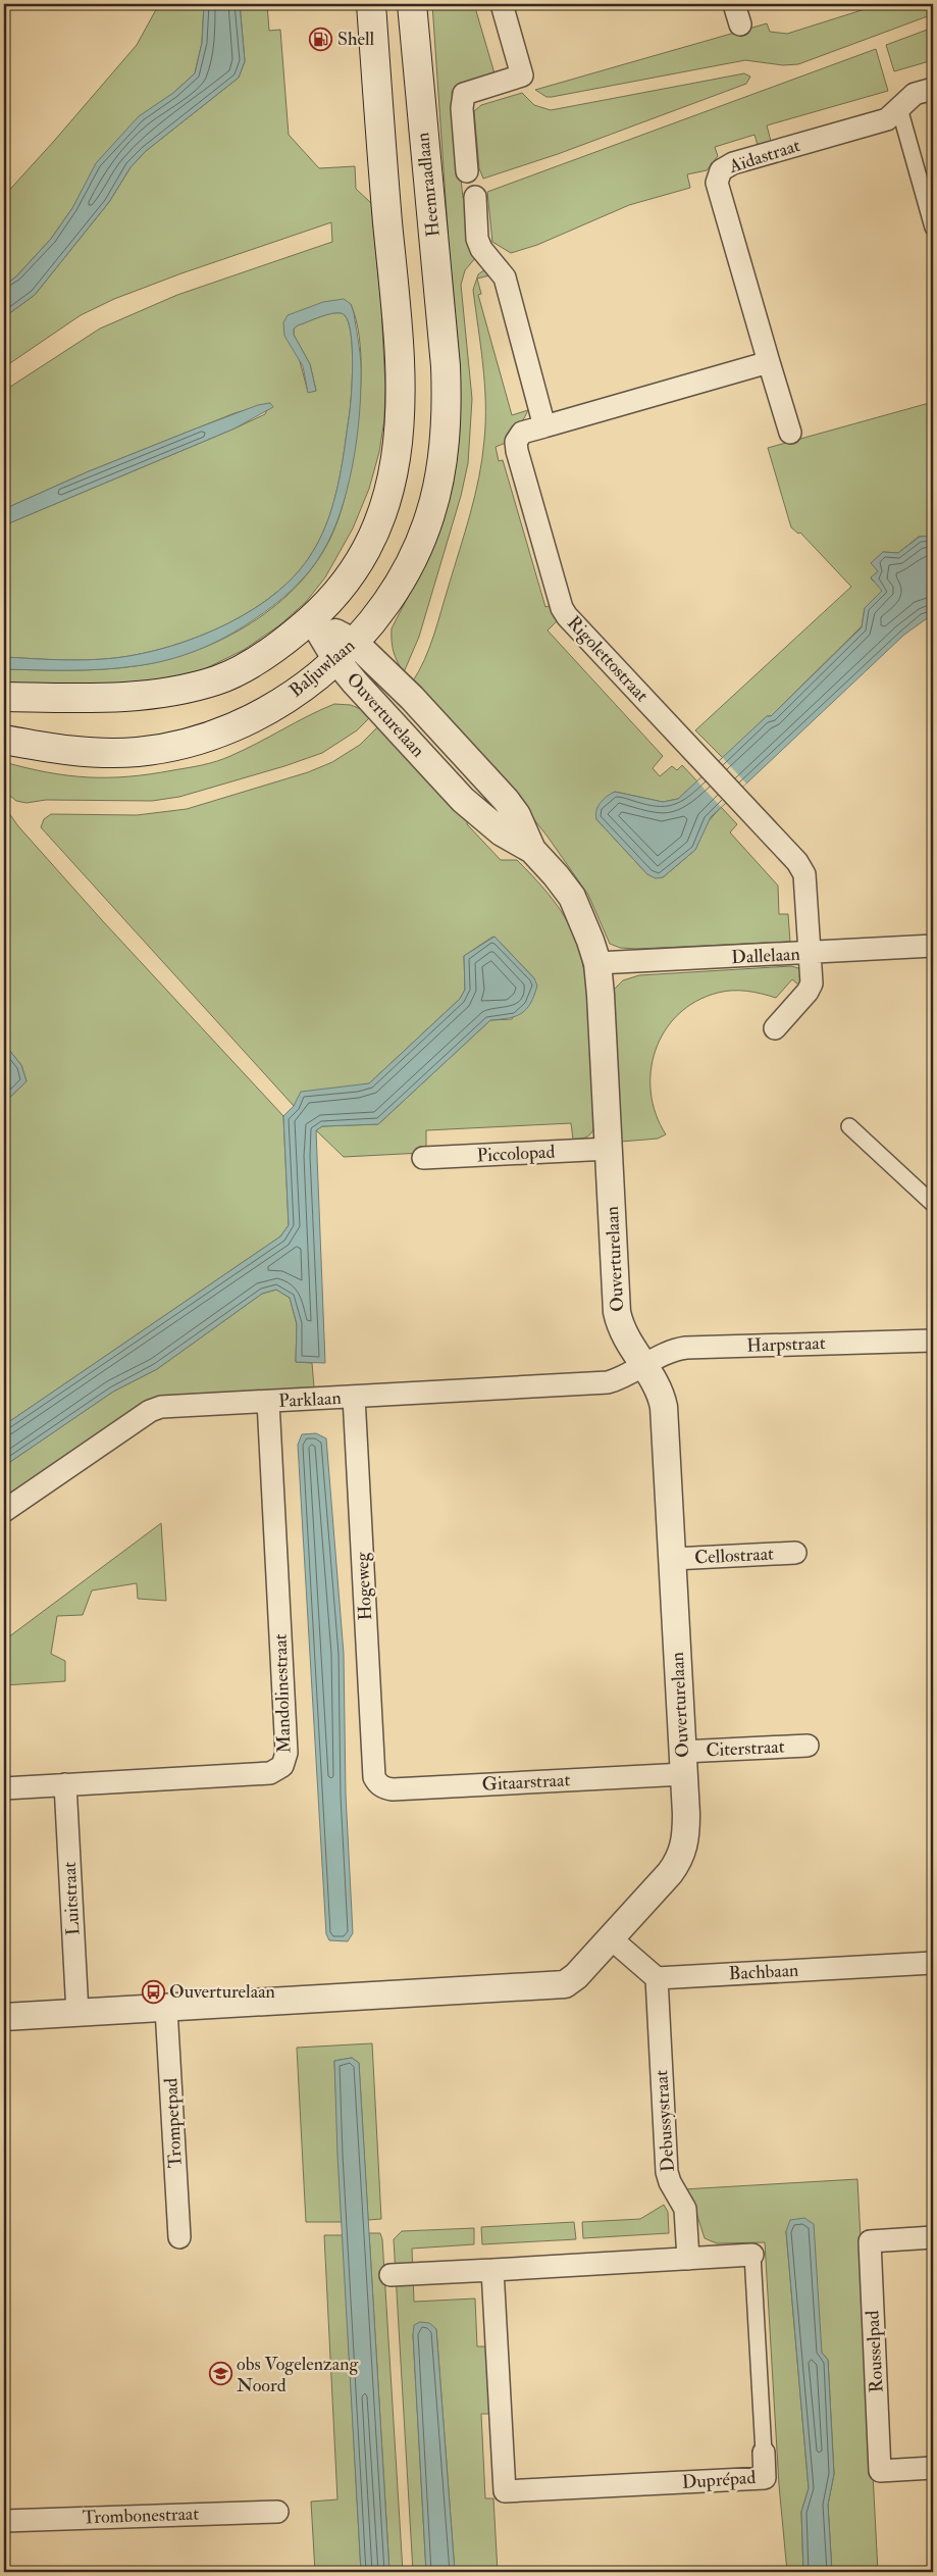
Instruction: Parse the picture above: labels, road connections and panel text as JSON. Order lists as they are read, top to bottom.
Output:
{
  "streets": {
    "main road": ["Heemraadlaan", "Baljuwlaan"],
    "street": [
      "Aïdastraat",
      "Rigolettostraat",
      "Ouverturelaan",
      "Dallelaan",
      "Piccolopad",
      "Harpstraat",
      "Parklaan",
      "Cellostraat",
      "Hogeweg",
      "Mandolinestraat",
      "Citerstraat",
      "Gitaarstraat",
      "Luitstraat",
      "Bachbaan",
      "Debussystraat",
      "Trompetpad",
      "Rousselpad",
      "Duprépad",
      "Trombonestraat"
    ]
  },
  "crossings": [
    ["Heemraadlaan", "Baljuwlaan"],
    ["Rigolettostraat", "Dallelaan"],
    ["Baljuwlaan", "Ouverturelaan"],
    ["Ouverturelaan", "Dallelaan"],
    ["Ouverturelaan", "Piccolopad"],
    ["Ouverturelaan", "Harpstraat"],
    ["Ouverturelaan", "Parklaan"],
    ["Ouverturelaan", "Cellostraat"],
    ["Ouverturelaan", "Citerstraat"],
    ["Ouverturelaan", "Gitaarstraat"],
    ["Ouverturelaan", "Luitstraat"],
    ["Ouverturelaan", "Trompetpad"],
    ["Harpstraat", "Parklaan"],
    ["Parklaan", "Hogeweg"],
    ["Parklaan", "Mandolinestraat"],
    ["Hogeweg", "Gitaarstraat"],
    ["Mandolinestraat", "Luitstraat"],
    ["Citerstraat", "Gitaarstraat"],
    ["Bachbaan", "Debussystraat"],
    ["Debussystraat", "Duprépad"]
  ],
  "places": {
    "fuel station": ["Shell"],
    "bus stop": ["Ouverturelaan"],
    "school or university": ["obs Vogelenzang Noord"]
  }
}
